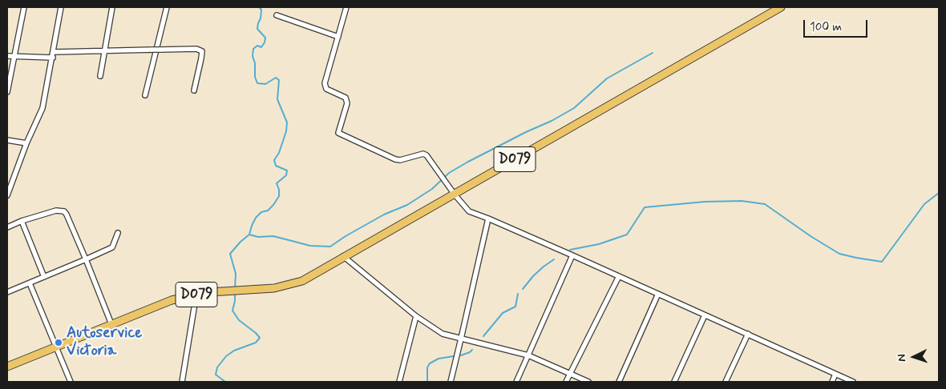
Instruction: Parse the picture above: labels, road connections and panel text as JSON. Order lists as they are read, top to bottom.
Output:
{
  "streets": {
    "main road": ["D079"]
  },
  "places": ["Autoservice Victoria"],
  "scale_bar": "100 m",
  "north": "left"
}
